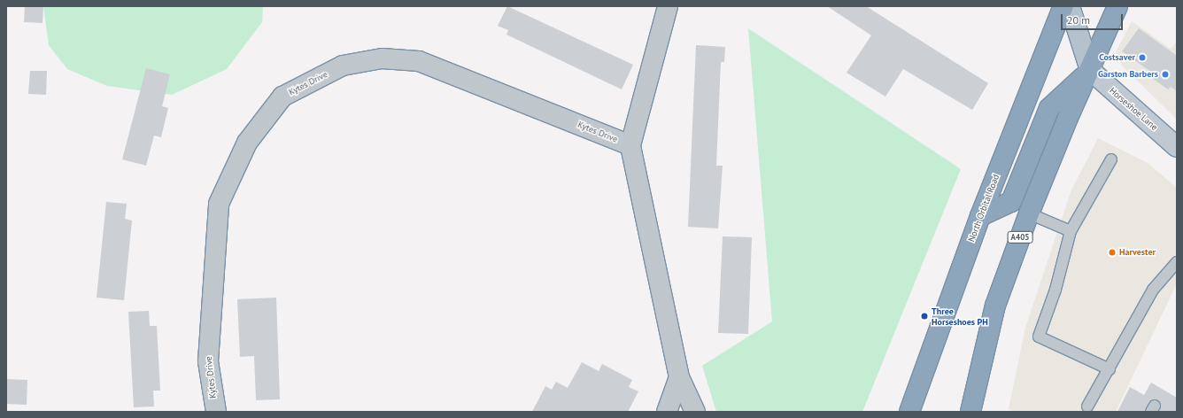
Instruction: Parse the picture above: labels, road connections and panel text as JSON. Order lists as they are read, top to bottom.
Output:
{
  "streets": {
    "highway": ["North Orbital Road", "A405"],
    "street": ["Kytes Drive", "Horseshoe Lane"]
  },
  "crossings": [
    ["Horseshoe Lane", "A405"]
  ],
  "places": [
    "Costsaver",
    "Garston Barbers",
    "Harvester",
    "Three Horseshoes PH"
  ],
  "scale_bar": "20 m"
}
